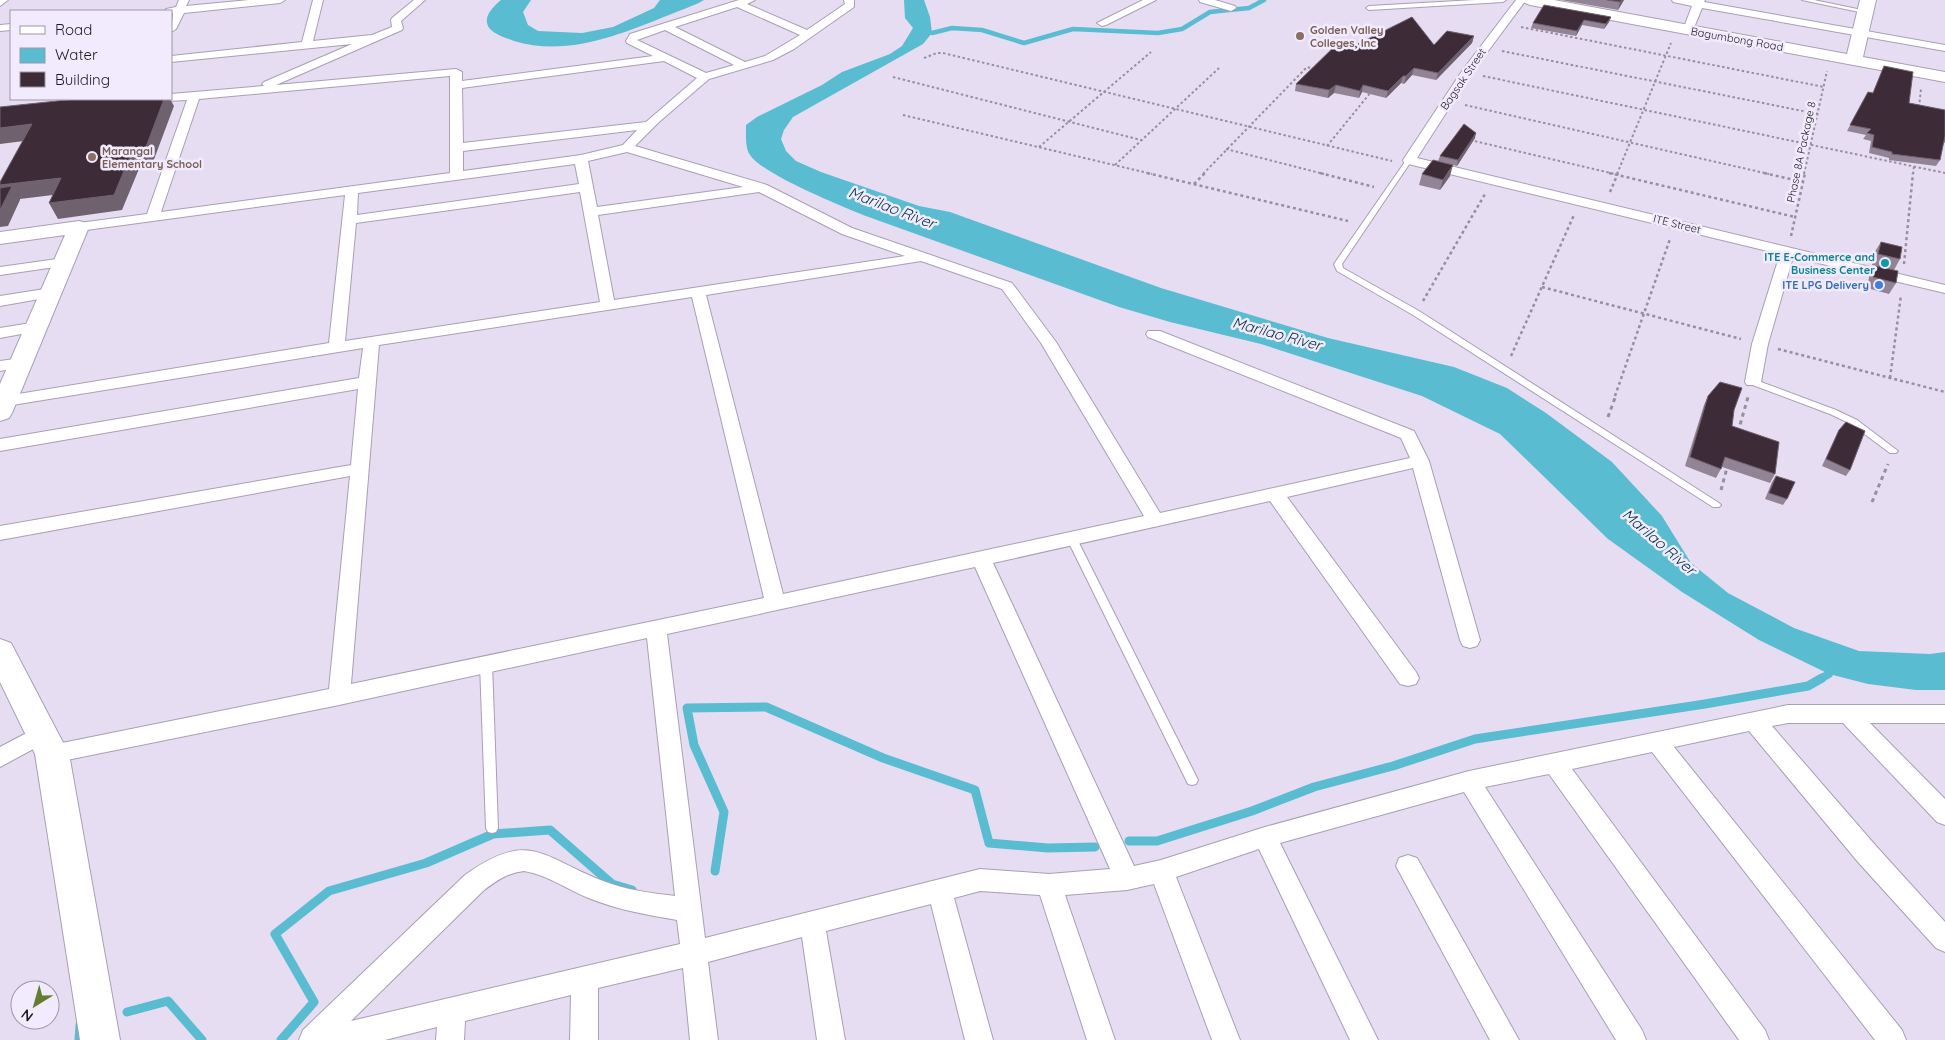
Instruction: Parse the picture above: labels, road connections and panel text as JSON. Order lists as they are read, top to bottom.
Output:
{
  "streets": {
    "street": ["Bagumbong Road", "Bagsak Street", "ITE Street"],
    "path": ["Phase 8A Package 8"]
  },
  "crossings": [
    ["Bagumbong Road", "Phase 8A Package 8"],
    ["Bagsak Street", "ITE Street"],
    ["Phase 8A Package 8", "ITE Street"]
  ],
  "water": ["Marilao River"],
  "places": [
    "Golden Valley Colleges, Inc",
    "Marangal Elementary School",
    "ITE E-Commerce and Business Center",
    "ITE LPG Delivery"
  ],
  "legend": ["Road", "Water", "Building"],
  "north": "bottom left"
}
